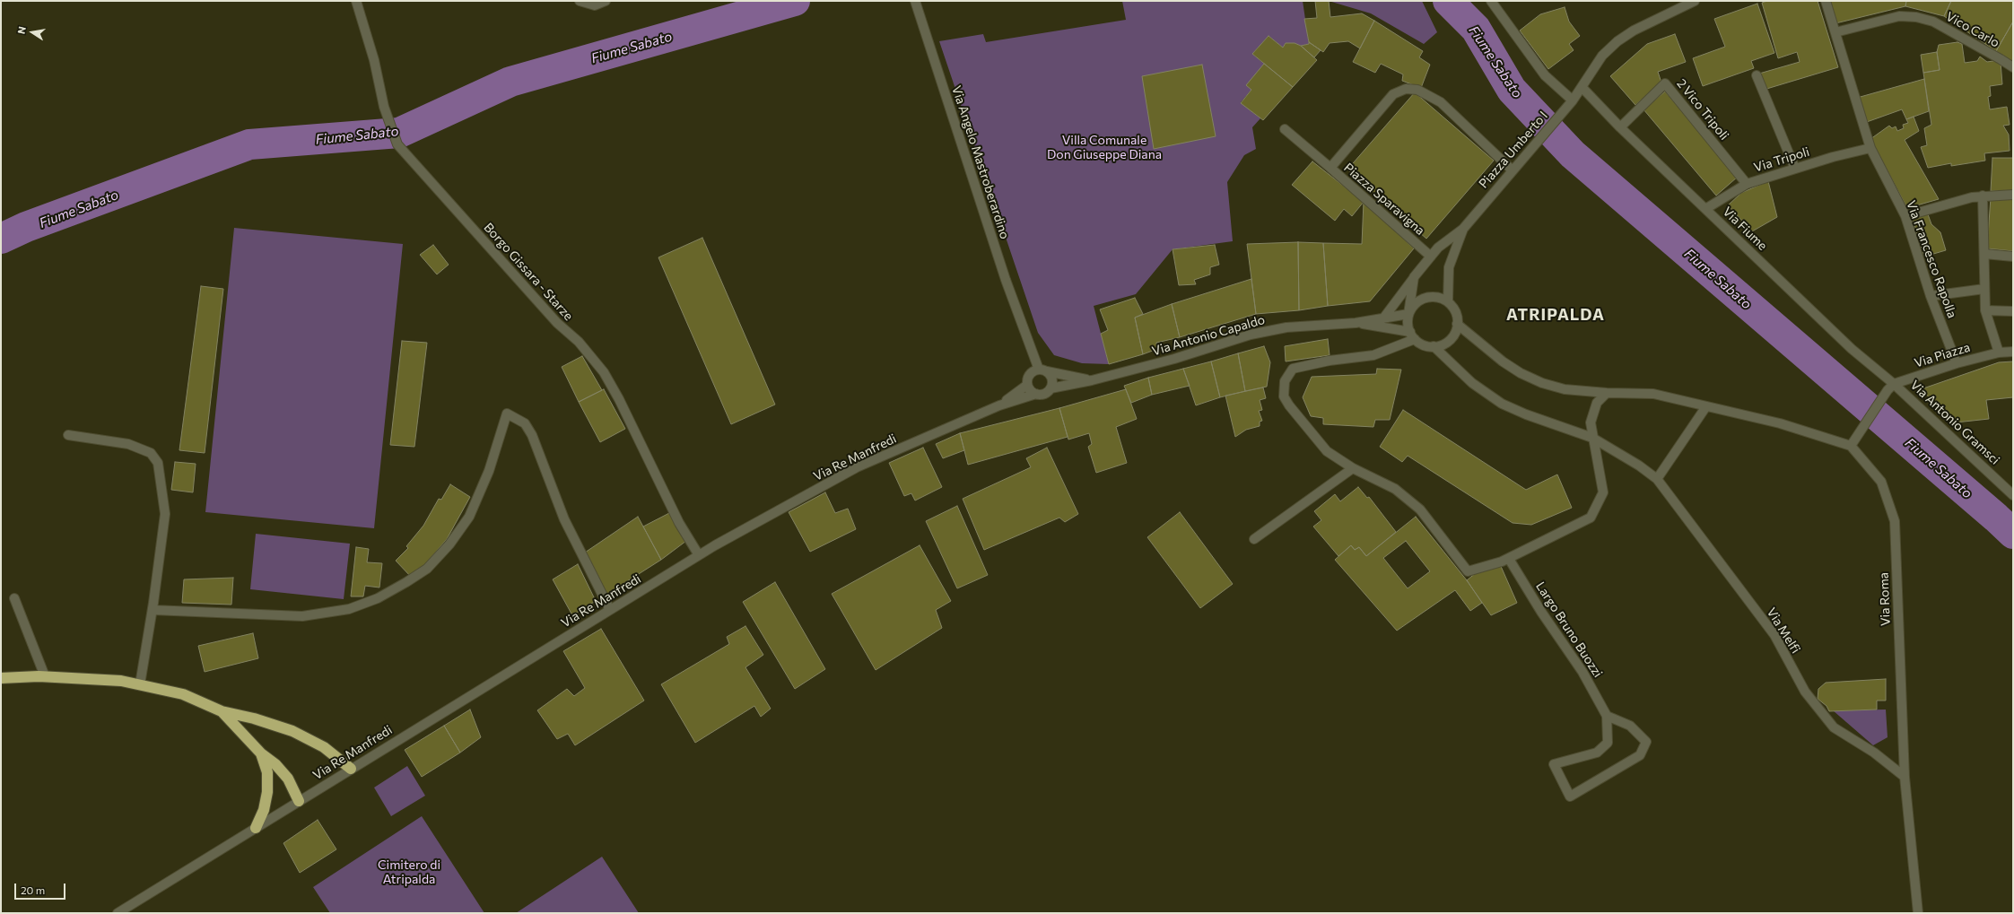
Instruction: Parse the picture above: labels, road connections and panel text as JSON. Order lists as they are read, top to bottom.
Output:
{
  "streets": {
    "street": [
      "Vico Carlo",
      "2 Vico Tripoli",
      "Piazza Umberto I",
      "Via Tripoli",
      "Via Angelo Mastroberardino",
      "Piazza Sparavigna",
      "Via Fiume",
      "Via Francesco Rapolla",
      "Borgo Gissara - Starze",
      "Via Antonio Capaldo",
      "Via Piazza",
      "Via Antonio Gramsci",
      "Via Re Manfredi",
      "Via Roma",
      "Largo Bruno Buozzi",
      "Via Melfi"
    ]
  },
  "crossings": [
    ["Vico Carlo", "Via Francesco Rapolla"],
    ["2 Vico Tripoli", "Via Tripoli"],
    ["2 Vico Tripoli", "Via Fiume"],
    ["Piazza Umberto I", "Piazza Sparavigna"],
    ["Piazza Umberto I", "Via Fiume"],
    ["Via Tripoli", "Via Fiume"],
    ["Via Tripoli", "Via Francesco Rapolla"],
    ["Via Angelo Mastroberardino", "Via Antonio Capaldo"],
    ["Via Angelo Mastroberardino", "Via Re Manfredi"],
    ["Via Fiume", "Via Piazza"],
    ["Via Fiume", "Via Antonio Gramsci"],
    ["Via Francesco Rapolla", "Via Piazza"],
    ["Borgo Gissara - Starze", "Via Re Manfredi"],
    ["Via Antonio Capaldo", "Via Re Manfredi"],
    ["Via Piazza", "Via Antonio Gramsci"],
    ["Via Roma", "Via Melfi"]
  ],
  "districts": ["ATRIPALDA"],
  "water": ["Fiume Sabato"],
  "parks": ["Villa Comunale Don Giuseppe Diana", "Cimitero di Atripalda"],
  "scale_bar": "20 m",
  "north": "left"
}
